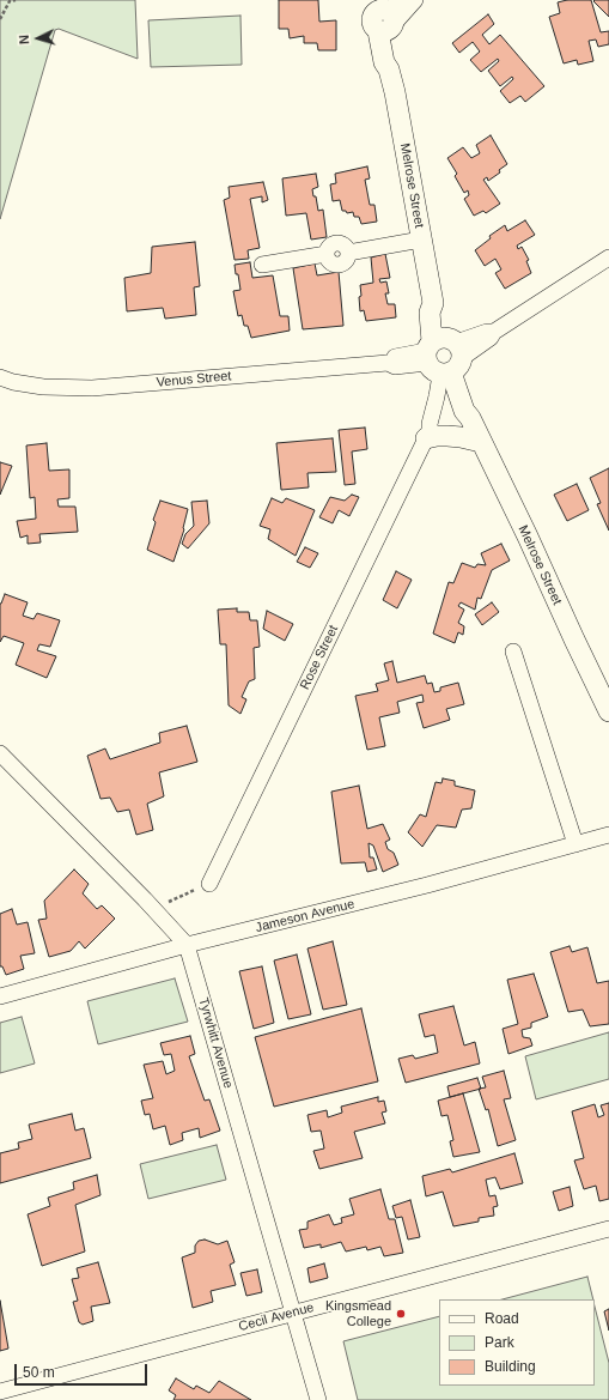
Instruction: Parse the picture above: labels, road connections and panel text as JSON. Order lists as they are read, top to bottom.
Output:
{
  "streets": {
    "street": [
      "Melrose Street",
      "Venus Street",
      "Rose Street",
      "Jameson Avenue",
      "Tyrwhitt Avenue",
      "Cecil Avenue"
    ]
  },
  "crossings": [
    ["Melrose Street", "Venus Street"],
    ["Melrose Street", "Rose Street"],
    ["Venus Street", "Rose Street"],
    ["Jameson Avenue", "Tyrwhitt Avenue"],
    ["Tyrwhitt Avenue", "Cecil Avenue"]
  ],
  "places": ["Kingsmead College"],
  "legend": ["Road", "Park", "Building"],
  "scale_bar": "50 m",
  "north": "left"
}
